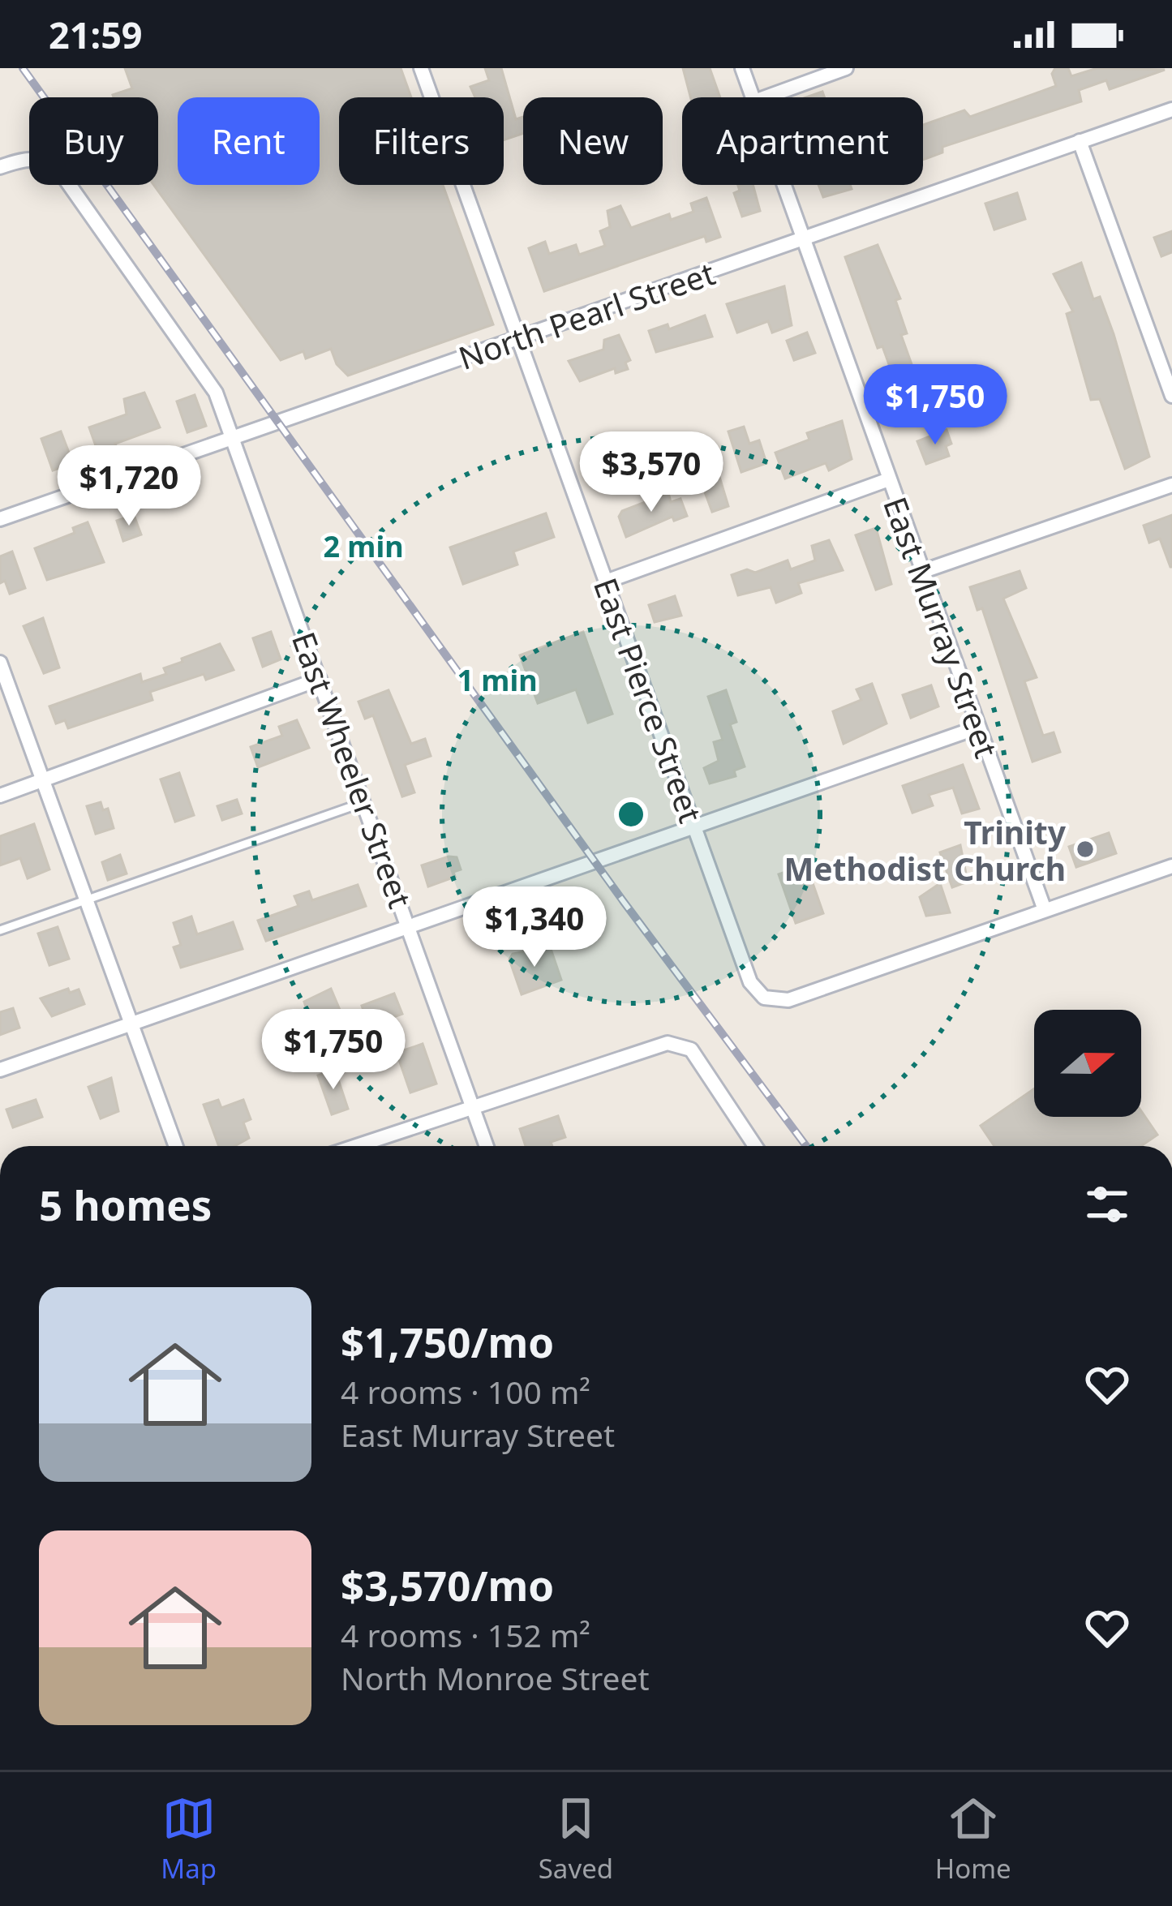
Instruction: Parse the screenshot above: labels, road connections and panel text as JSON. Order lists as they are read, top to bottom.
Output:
{
  "streets": {
    "street": [
      "North Pearl Street",
      "East Murray Street",
      "East Pierce Street",
      "East Wheeler Street"
    ]
  },
  "crossings": [
    ["North Pearl Street", "East Murray Street"],
    ["North Pearl Street", "East Pierce Street"],
    ["North Pearl Street", "East Wheeler Street"],
    ["East Murray Street", "East Pierce Street"]
  ],
  "places": ["Trinity Methodist Church"],
  "north": "right",
  "page": {
    "status": "21:59",
    "chip": [
      "Buy",
      "Rent",
      "Filters",
      "New",
      "Apartment"
    ],
    "price": [
      "$1,750",
      "$3,570",
      "$1,720",
      "$1,340",
      "$1,750"
    ],
    "heading": "5 homes",
    "list": [
      {
        "name": "$1,750/mo",
        "note": "4 rooms · 100 m² · East Murray Street"
      },
      {
        "name": "$3,570/mo",
        "note": "4 rooms · 152 m² · North Monroe Street"
      }
    ],
    "tabs": ["Map", "Saved", "Home"]
  },
  "rings": ["2 min", "1 min"]
}
